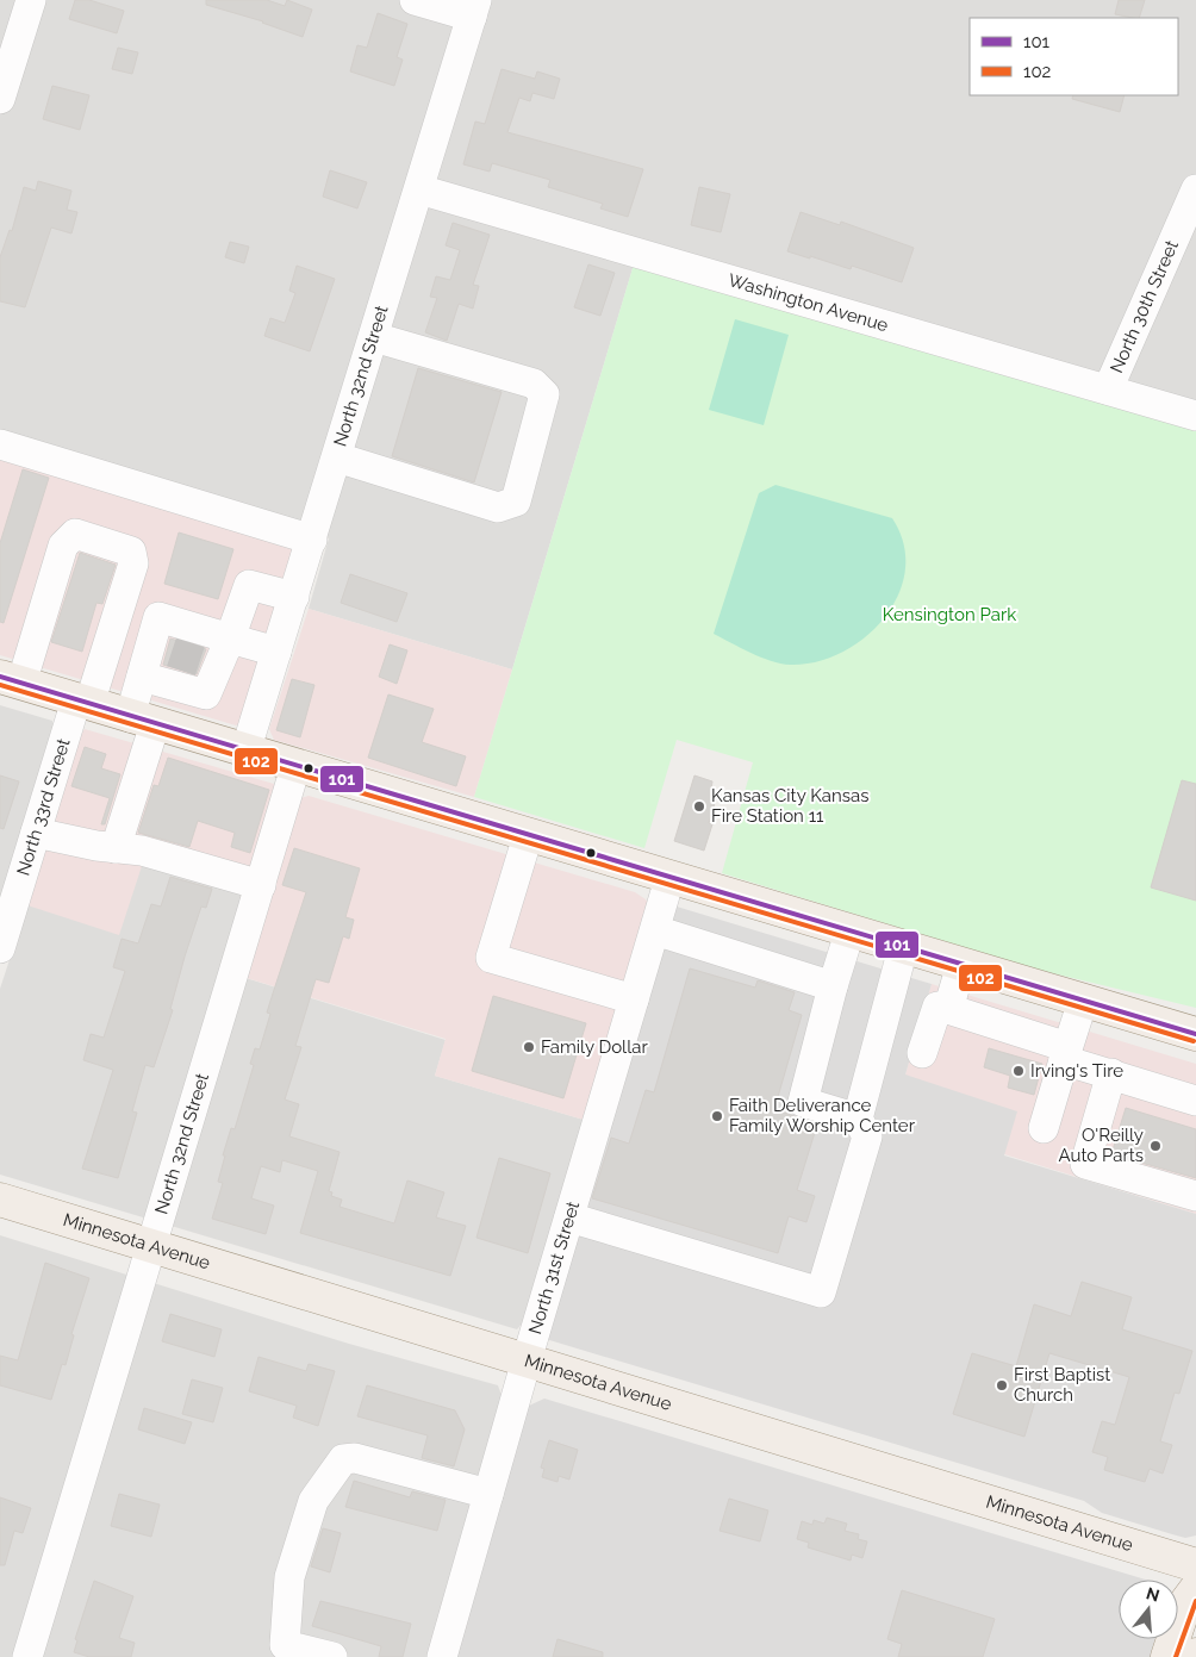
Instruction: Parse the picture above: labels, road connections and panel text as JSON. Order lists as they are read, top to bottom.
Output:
{
  "streets": {
    "main road": ["Minnesota Avenue"],
    "street": [
      "Washington Avenue",
      "North 30th Street",
      "North 32nd Street",
      "North 33rd Street",
      "North 31st Street"
    ]
  },
  "crossings": [
    ["Washington Avenue", "North 30th Street"],
    ["Washington Avenue", "North 32nd Street"],
    ["North 32nd Street", "Minnesota Avenue"],
    ["Minnesota Avenue", "North 31st Street"]
  ],
  "parks": ["Kensington Park"],
  "places": [
    "Kansas City Kansas Fire Station 11",
    "Family Dollar",
    "Irving's Tire",
    "Faith Deliverance Family Worship Center",
    "O'Reilly Auto Parts",
    "First Baptist Church"
  ],
  "lines": ["transit line 101", "transit line 102"],
  "legend": ["101", "102"],
  "north": "top"
}
